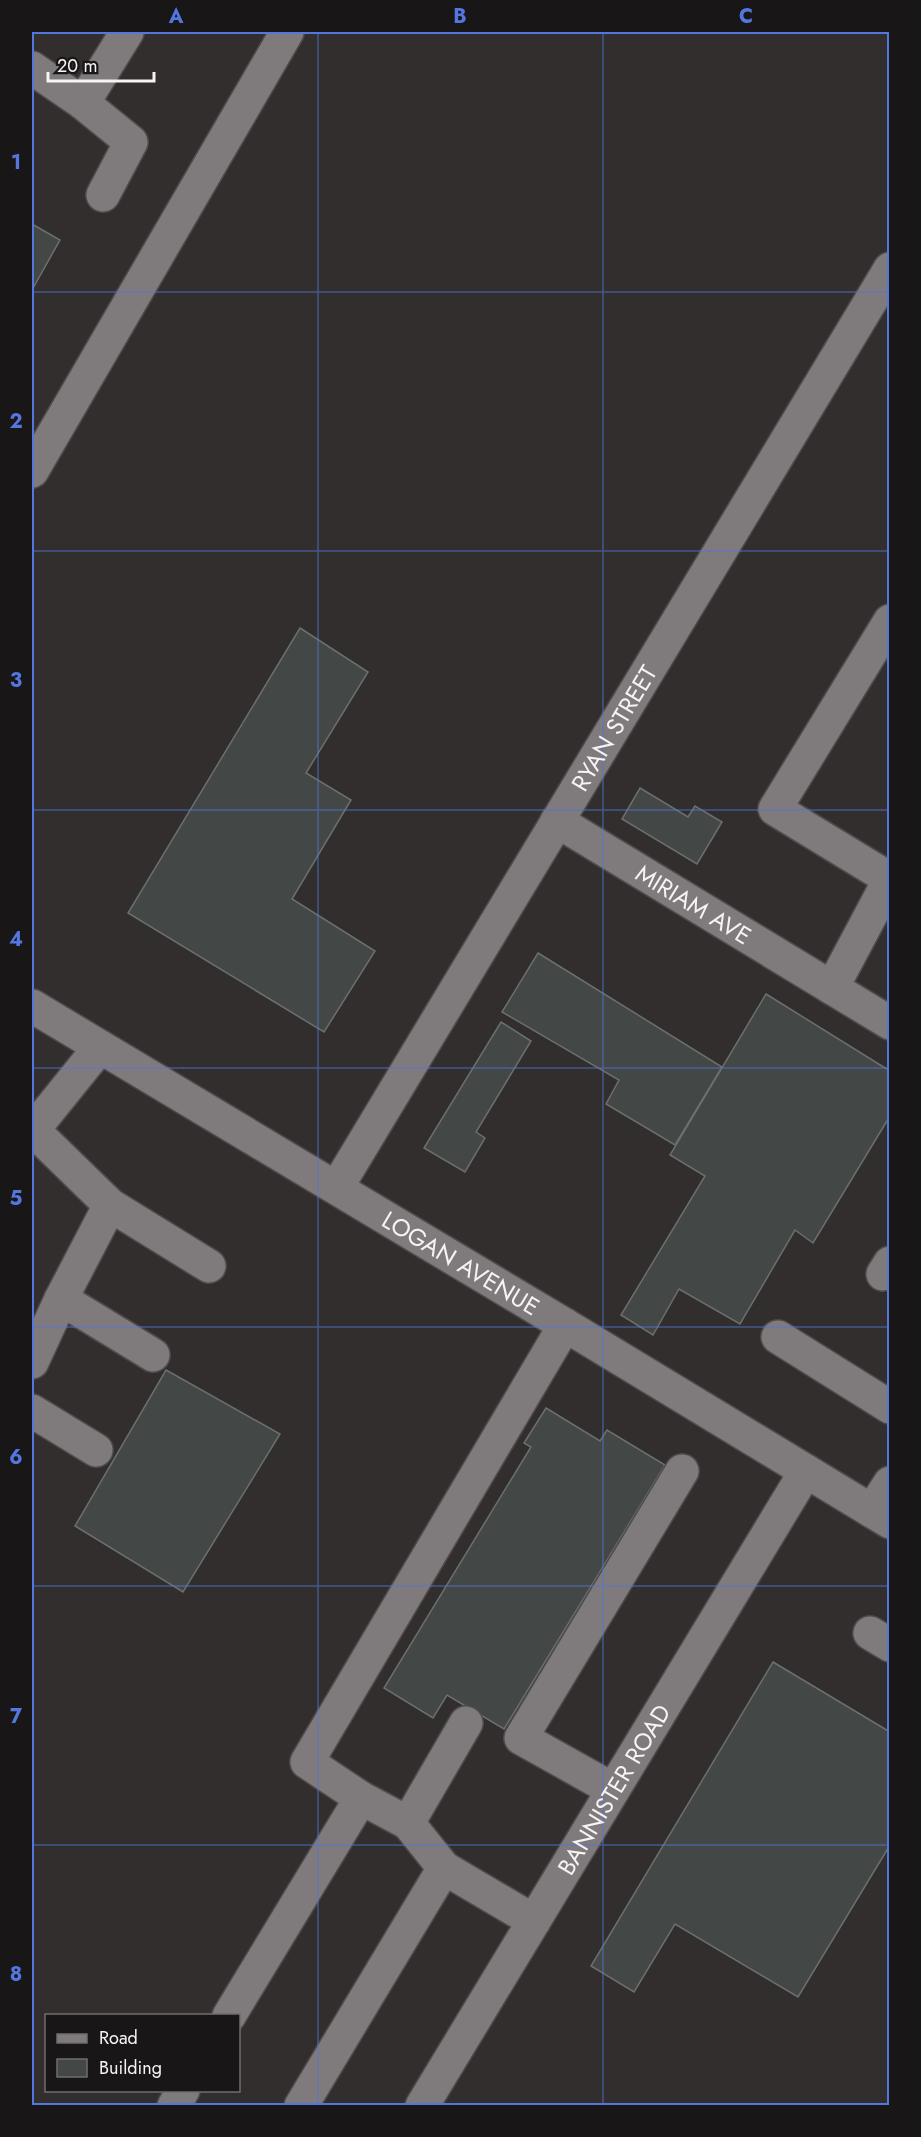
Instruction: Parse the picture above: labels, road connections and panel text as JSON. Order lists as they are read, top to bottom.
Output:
{
  "streets": {
    "street": [
      "RYAN STREET",
      "MIRIAM AVE",
      "LOGAN AVENUE",
      "BANNISTER ROAD"
    ]
  },
  "crossings": [
    ["RYAN STREET", "MIRIAM AVE"],
    ["RYAN STREET", "LOGAN AVENUE"],
    ["LOGAN AVENUE", "BANNISTER ROAD"]
  ],
  "legend": ["Road", "Building"],
  "scale_bar": "20 m",
  "grid": {
    "columns": ["A", "B", "C"],
    "rows": [
      "1",
      "2",
      "3",
      "4",
      "5",
      "6",
      "7",
      "8"
    ]
  }
}
